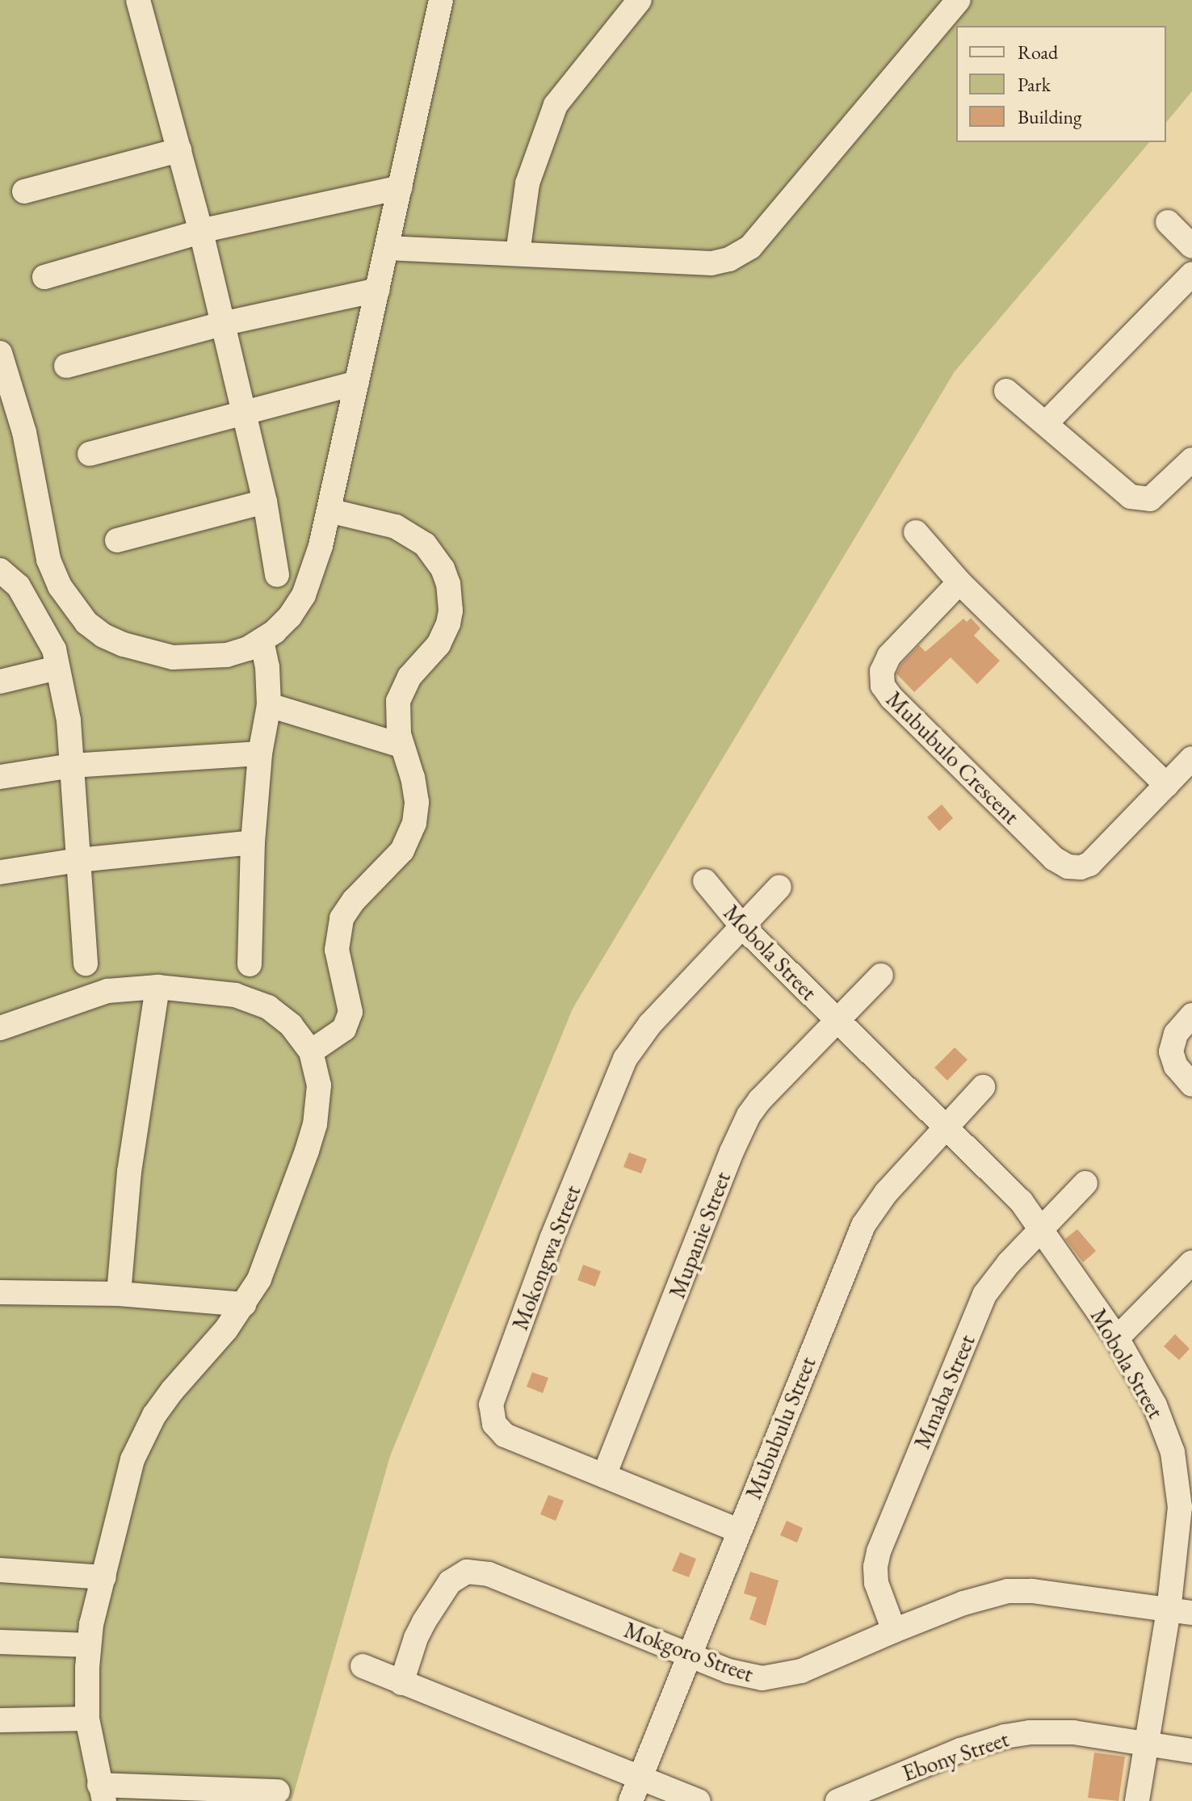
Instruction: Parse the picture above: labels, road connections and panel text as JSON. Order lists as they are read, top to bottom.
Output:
{
  "streets": {
    "street": [
      "Mububulo Crescent",
      "Mobola Street",
      "Mupanie Street",
      "Mokongwa Street",
      "Mmaba Street",
      "Mububulu Street",
      "Mokgoro Street",
      "Ebony Street"
    ]
  },
  "crossings": [
    ["Mobola Street", "Mupanie Street"],
    ["Mobola Street", "Mokongwa Street"],
    ["Mobola Street", "Mmaba Street"],
    ["Mobola Street", "Mububulu Street"],
    ["Mobola Street", "Mokgoro Street"],
    ["Mobola Street", "Ebony Street"],
    ["Mupanie Street", "Mokongwa Street"],
    ["Mokongwa Street", "Mububulu Street"],
    ["Mmaba Street", "Mokgoro Street"],
    ["Mububulu Street", "Mokgoro Street"]
  ],
  "legend": ["Road", "Park", "Building"]
}
